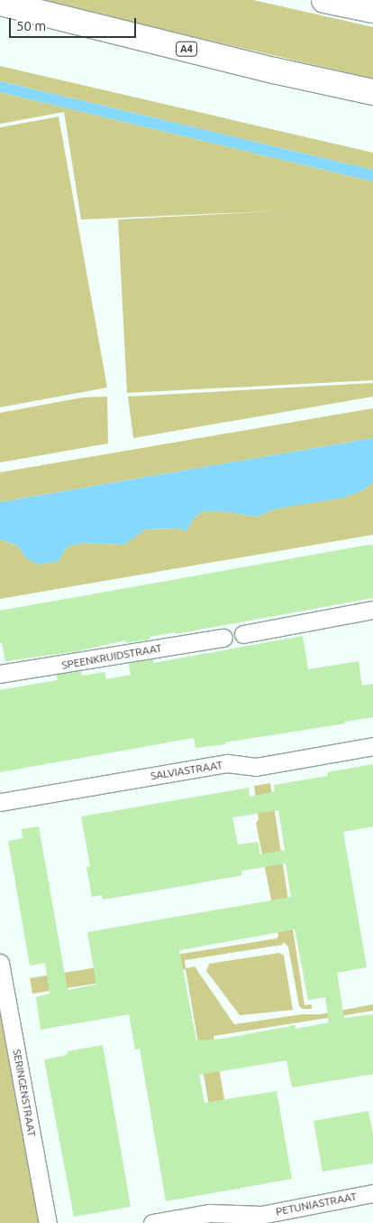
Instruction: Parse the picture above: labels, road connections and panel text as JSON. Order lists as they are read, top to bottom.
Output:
{
  "streets": {
    "highway": ["A4"],
    "street": [
      "SPEENKRUIDSTRAAT",
      "SALVIASTRAAT",
      "SERINGENSTRAAT",
      "PETUNIASTRAAT"
    ]
  },
  "scale_bar": "50 m"
}
